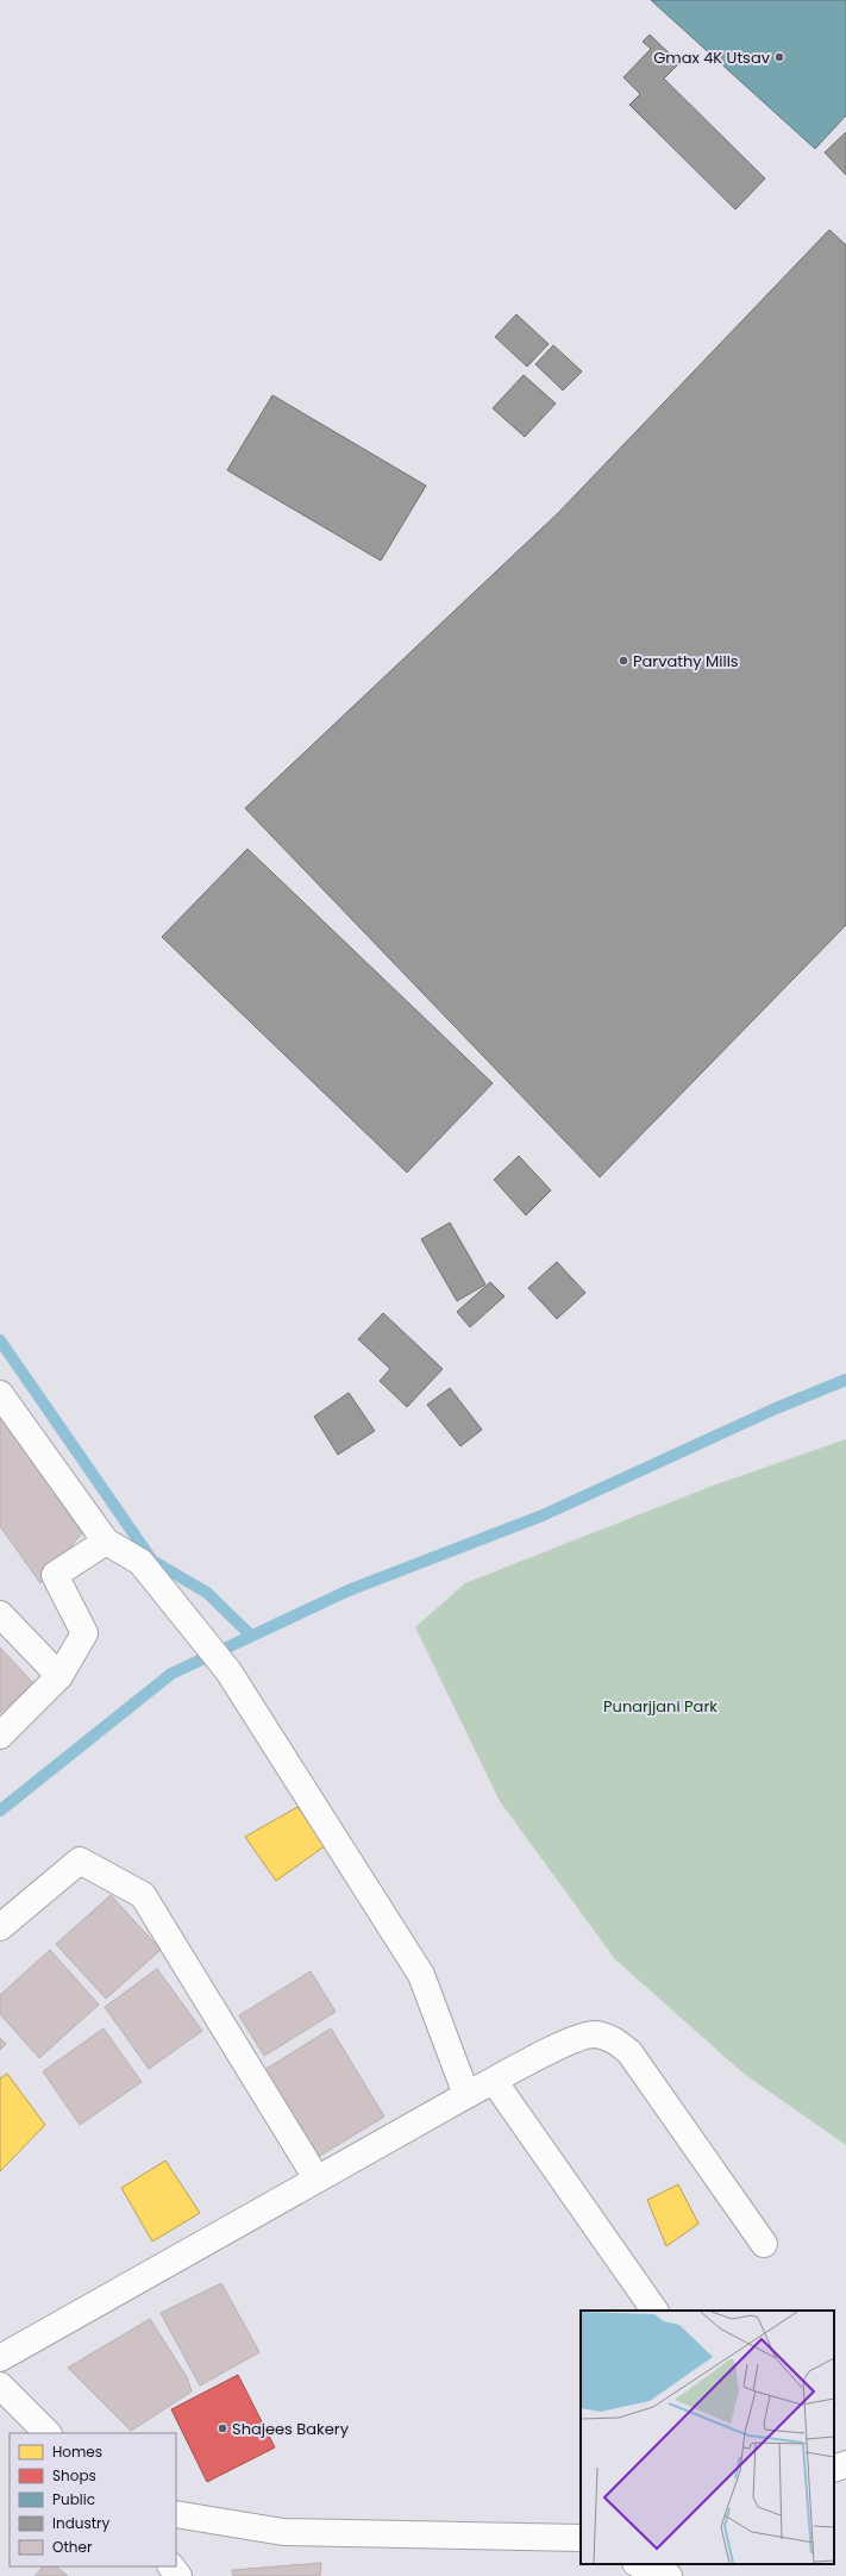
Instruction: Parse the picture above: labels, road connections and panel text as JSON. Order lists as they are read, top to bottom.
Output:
{
  "parks": ["Punarjjani Park"],
  "places": ["Gmax 4K Utsav", "Parvathy Mills", "Shajees Bakery"],
  "legend": [
    "Homes",
    "Shops",
    "Public",
    "Industry",
    "Other"
  ]
}
